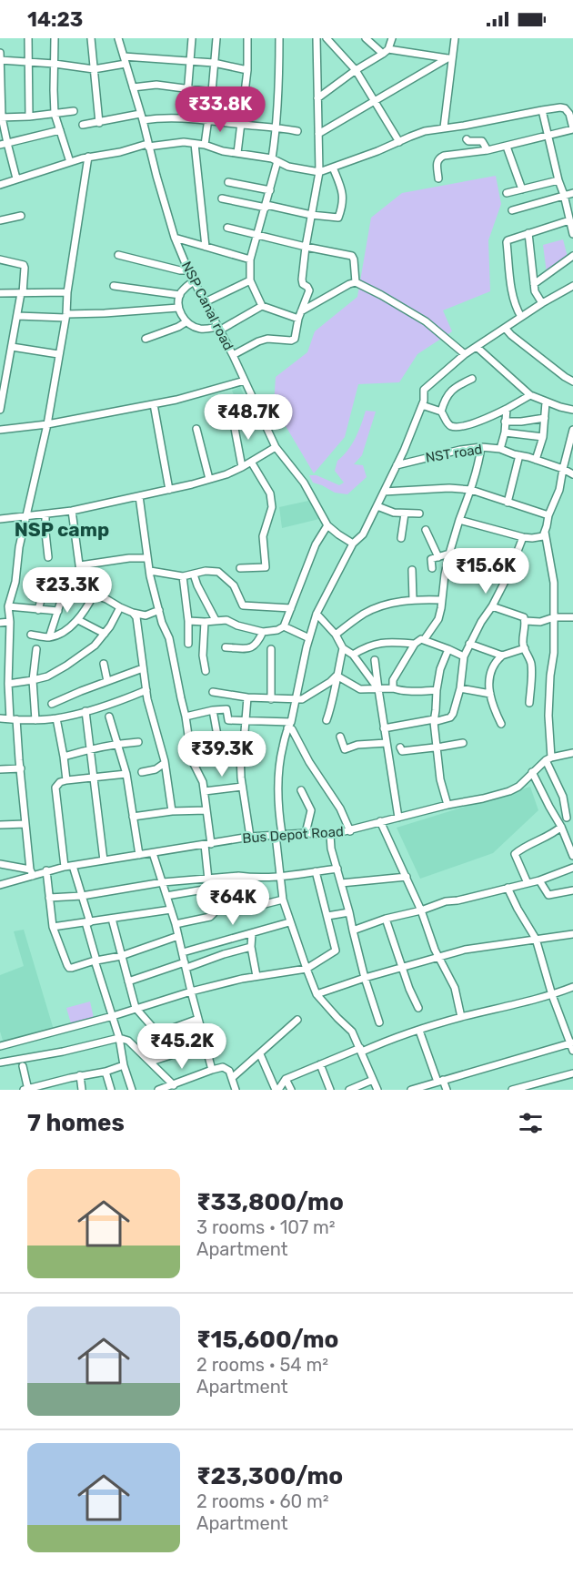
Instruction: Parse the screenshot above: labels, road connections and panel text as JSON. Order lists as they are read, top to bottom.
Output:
{
  "streets": {
    "street": ["NSP Canal road", "NST road", "Bus Depot Road"]
  },
  "districts": ["NSP camp"],
  "page": {
    "status": "14:23",
    "price": [
      "₹33.8K",
      "₹48.7K",
      "₹15.6K",
      "₹23.3K",
      "₹39.3K",
      "₹64K",
      "₹45.2K"
    ],
    "heading": "7 homes",
    "list": [
      {
        "name": "₹33,800/mo",
        "note": "3 rooms · 107 m² · Apartment"
      },
      {
        "name": "₹15,600/mo",
        "note": "2 rooms · 54 m² · Apartment"
      },
      {
        "name": "₹23,300/mo",
        "note": "2 rooms · 60 m² · Apartment"
      }
    ]
  }
}
